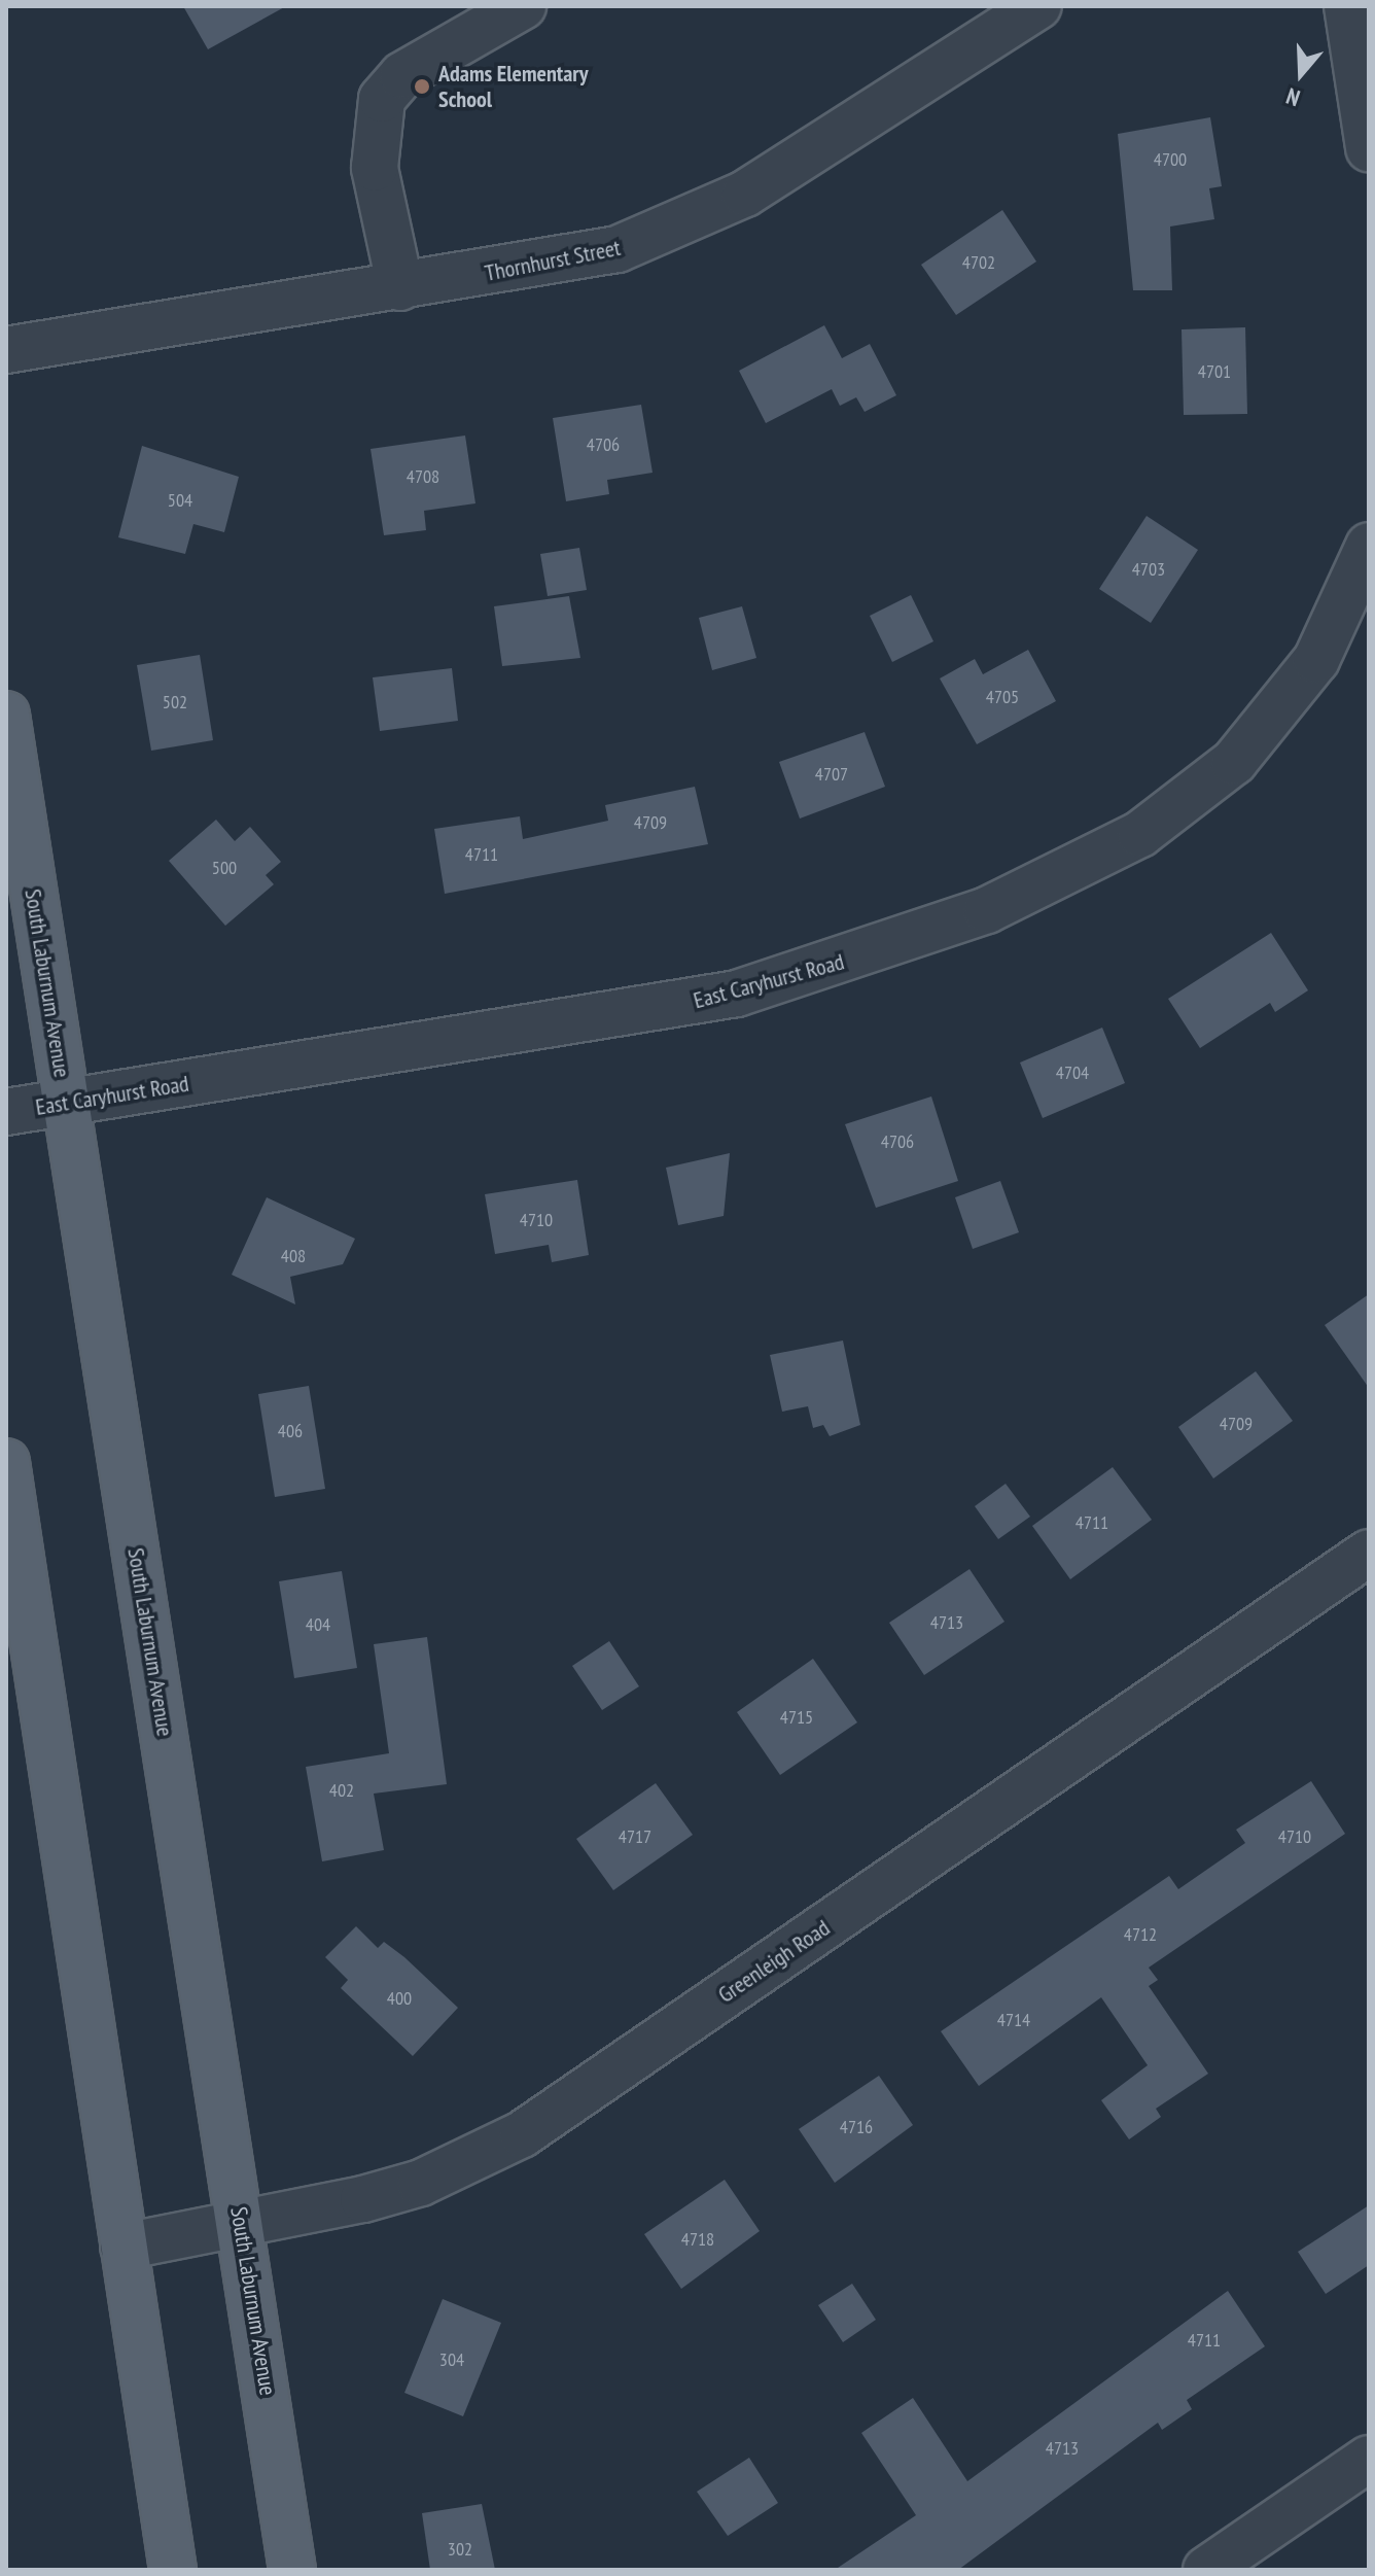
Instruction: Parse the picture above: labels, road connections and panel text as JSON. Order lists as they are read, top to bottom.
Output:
{
  "streets": {
    "main road": ["South Laburnum Avenue"],
    "street": ["Thornhurst Street", "East Caryhurst Road", "Greenleigh Road"]
  },
  "crossings": [
    ["East Caryhurst Road", "South Laburnum Avenue"],
    ["South Laburnum Avenue", "Greenleigh Road"]
  ],
  "places": ["Adams Elementary School"],
  "house_numbers": [
    "4700",
    "4702",
    "4701",
    "4706",
    "4708",
    "504",
    "4703",
    "4705",
    "502",
    "4707",
    "4709",
    "4711",
    "500",
    "4704",
    "4706",
    "4710",
    "408",
    "4709",
    "406",
    "4711",
    "4713",
    "404",
    "4715",
    "402",
    "4717",
    "4710",
    "4712",
    "400",
    "4714",
    "4716",
    "4718",
    "4711",
    "304",
    "4713",
    "302"
  ],
  "north": "bottom"
}
